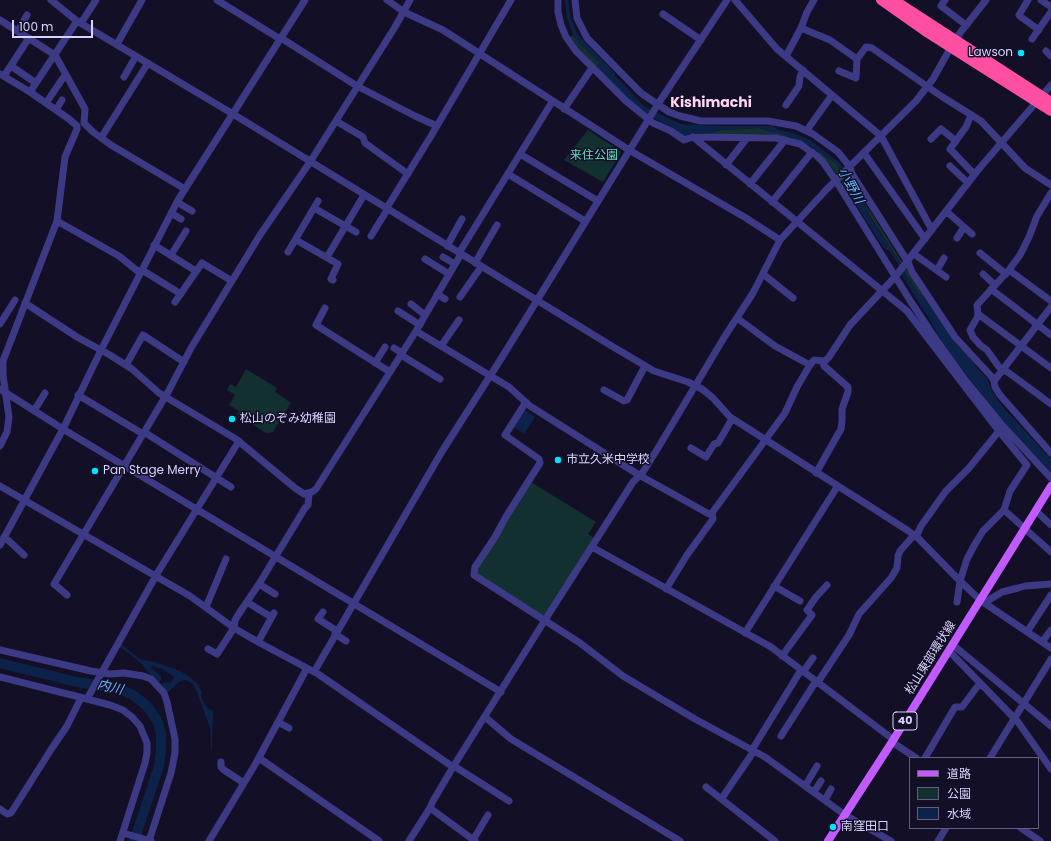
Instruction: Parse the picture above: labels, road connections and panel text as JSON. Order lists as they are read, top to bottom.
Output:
{
  "streets": {
    "main road": ["松山東部環状線", "40"]
  },
  "districts": ["Kishimachi"],
  "water": ["小野川", "内川"],
  "parks": ["来住公園"],
  "places": [
    "Lawson",
    "松山のぞみ幼稚園",
    "市立久米中学校",
    "Pan Stage Merry",
    "南窪田口"
  ],
  "legend": ["道路", "公園", "水域"],
  "scale_bar": "100 m"
}
